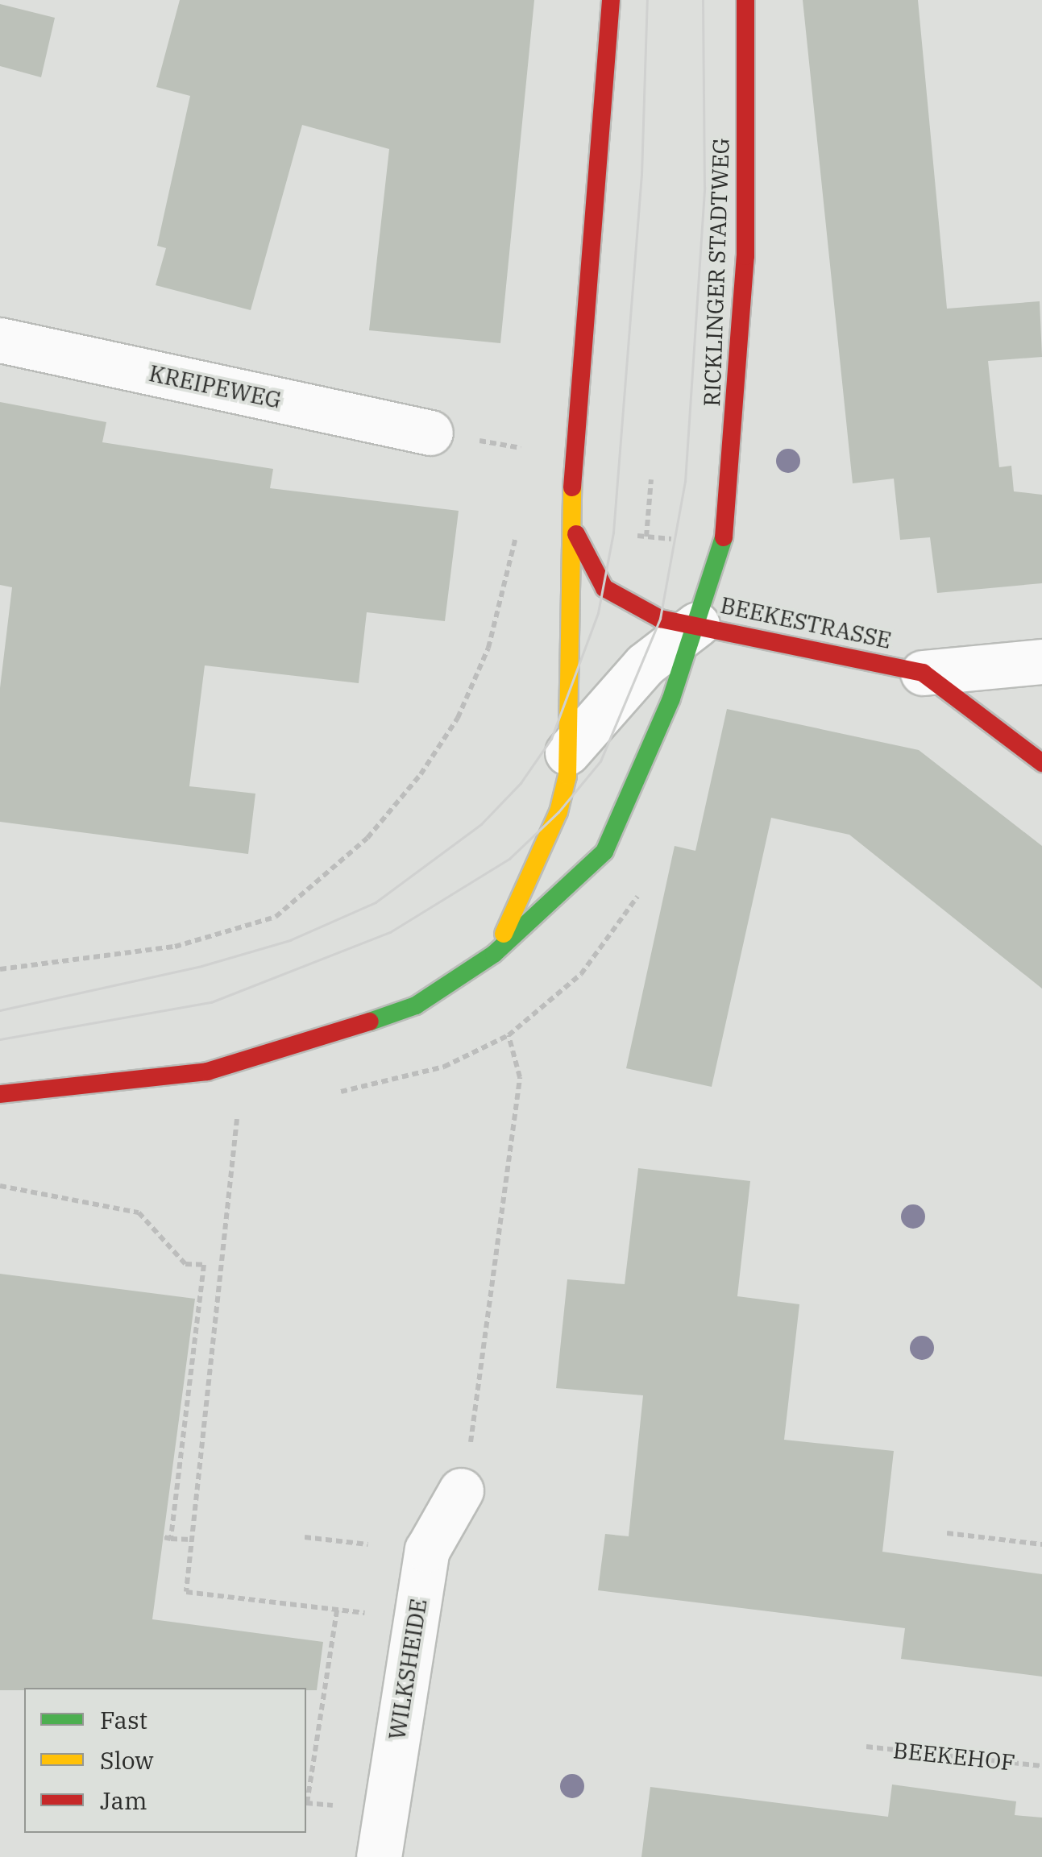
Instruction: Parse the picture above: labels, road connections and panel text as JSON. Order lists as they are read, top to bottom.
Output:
{
  "streets": {
    "street": [
      "RICKLINGER STADTWEG",
      "KREIPEWEG",
      "BEEKESTRASSE",
      "WILKSHEIDE"
    ],
    "path": ["BEEKEHOF"]
  },
  "crossings": [
    ["RICKLINGER STADTWEG", "BEEKESTRASSE"]
  ],
  "legend": ["Fast", "Slow", "Jam"]
}
